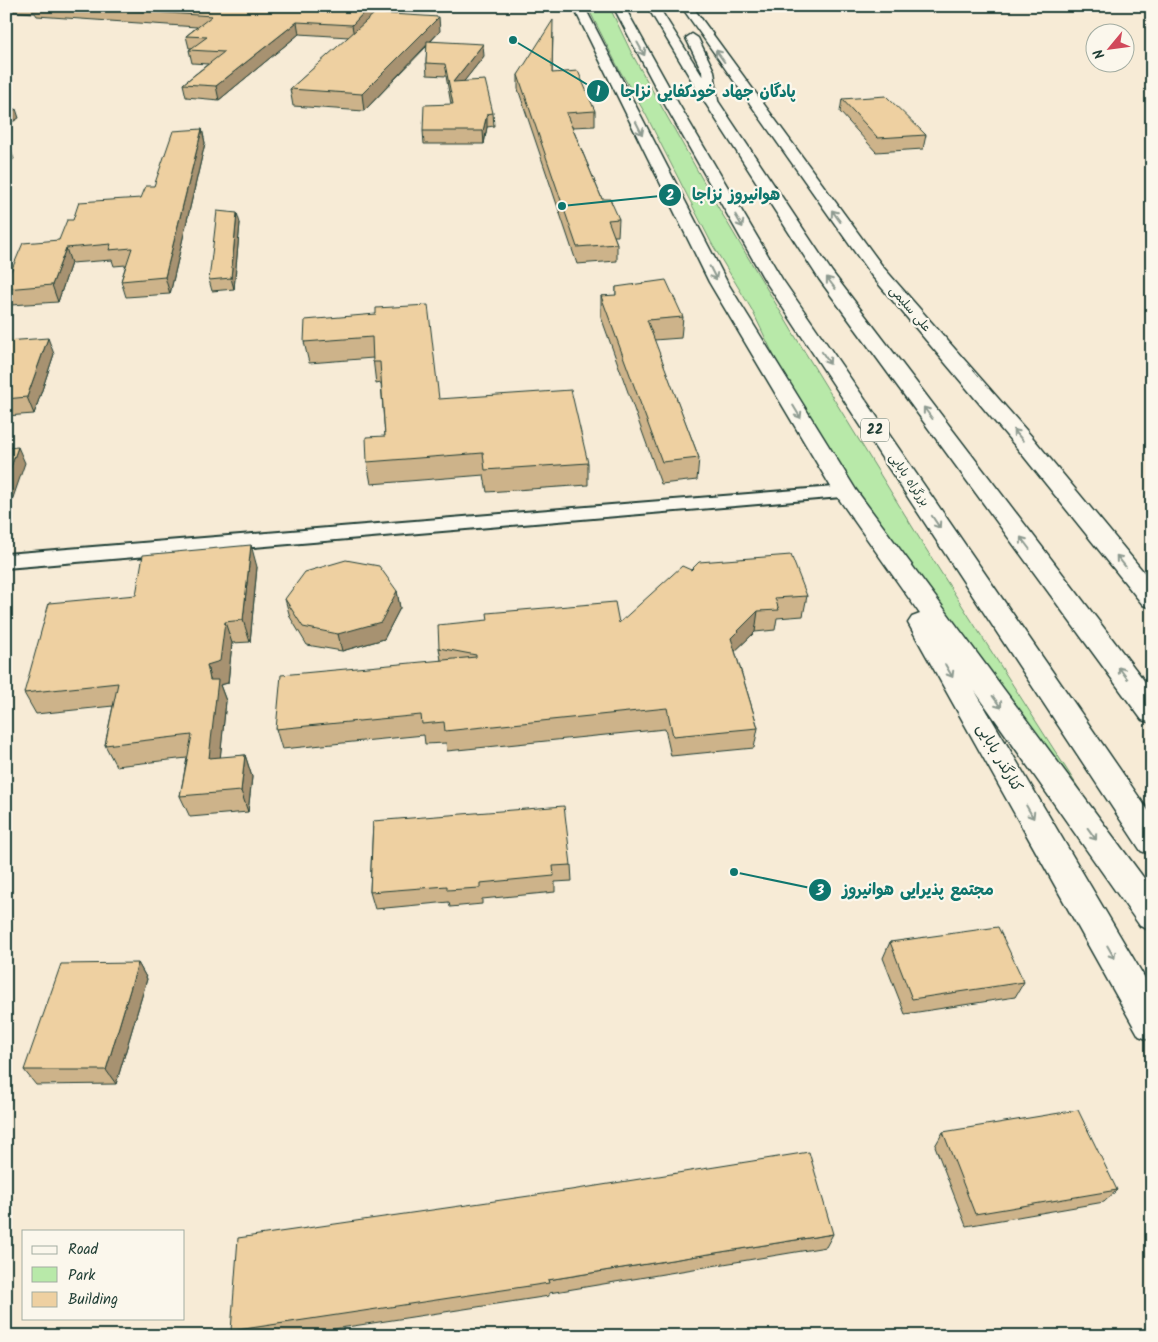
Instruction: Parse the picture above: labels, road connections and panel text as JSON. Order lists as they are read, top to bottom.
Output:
{
  "streets": {
    "main road": [
      "علی سلیمی",
      "22",
      "بزرگراه بابایی",
      "کنارگذر بابایی"
    ]
  },
  "places": ["پادگان جهاد خودکفایی نزاجا", "هوانیروز نزاجا", "مجتمع پذیرایی هوانیروز"],
  "legend": ["Road", "Park", "Building"],
  "north": "bottom left"
}
